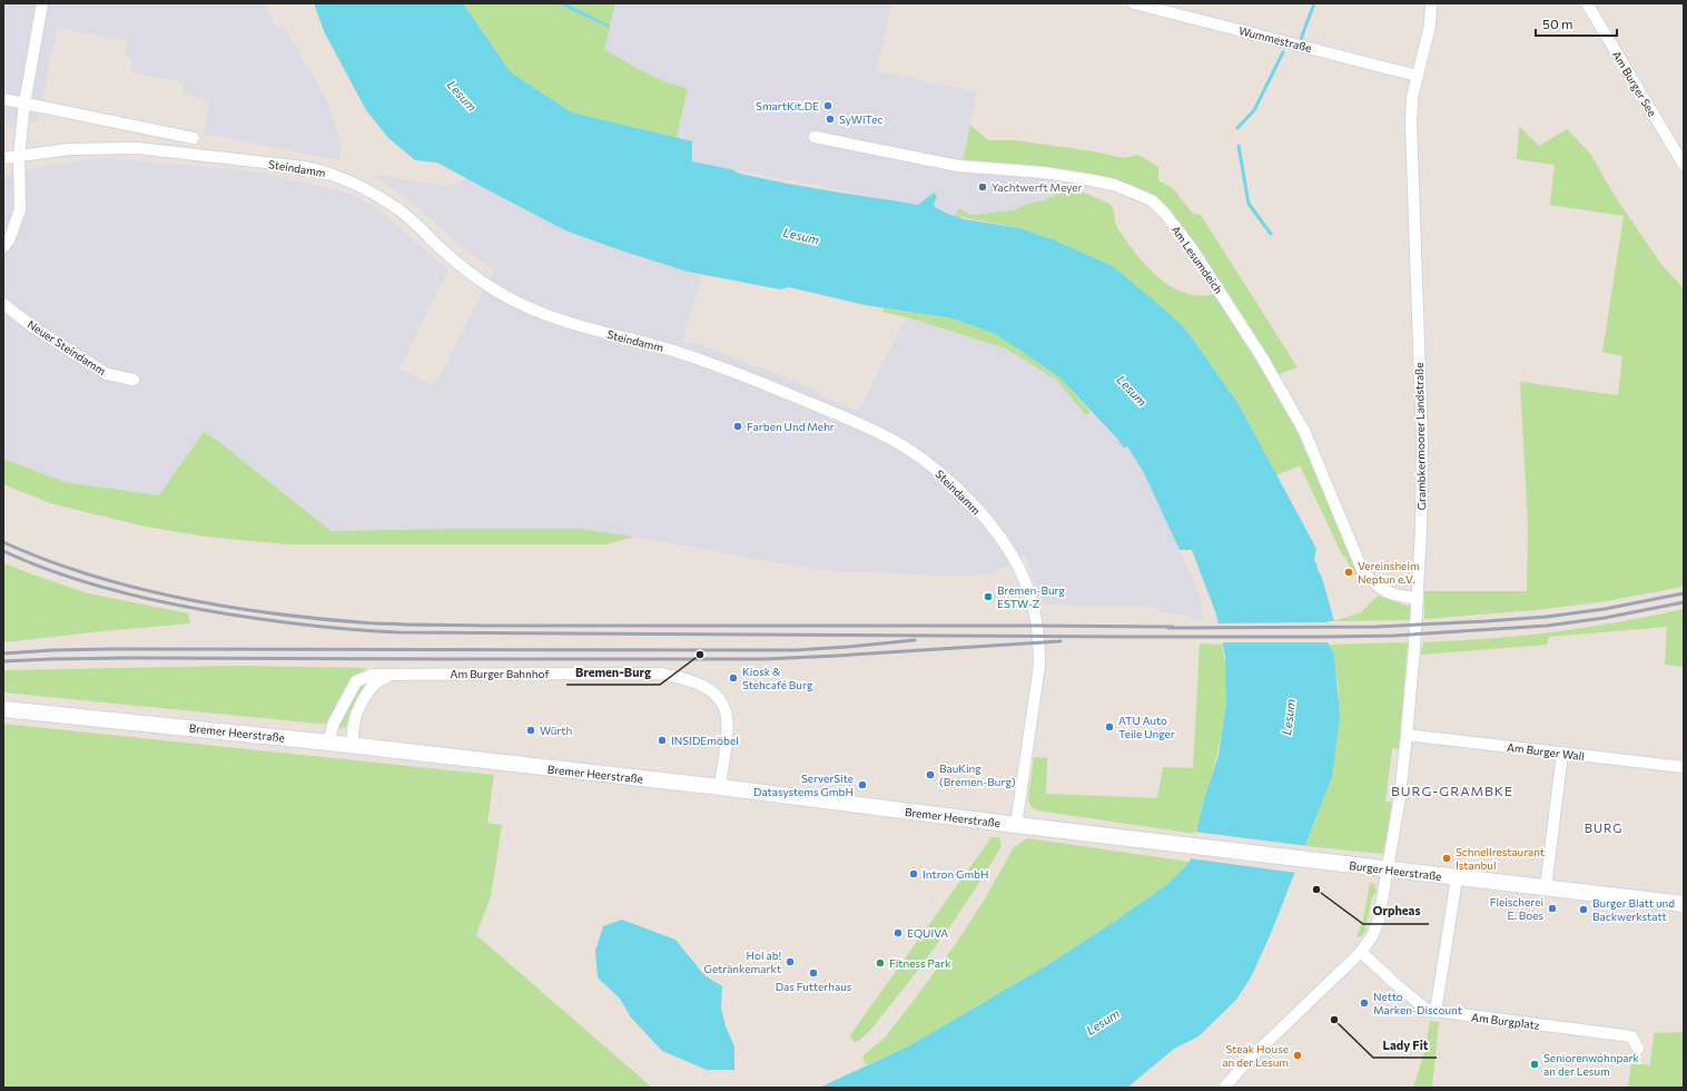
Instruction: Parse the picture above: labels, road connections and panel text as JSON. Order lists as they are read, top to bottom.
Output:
{
  "streets": {
    "main road": ["Bremer Heerstraße", "Burger Heerstraße"],
    "street": [
      "Wummestraße",
      "Am Burger See",
      "Steindamm",
      "Am Lesumdeich",
      "Neuer Steindamm",
      "Grambkermoorer Landstraße",
      "Am Burger Bahnhof",
      "Am Burger Wall",
      "Am Burgplatz"
    ]
  },
  "crossings": [
    ["Wummestraße", "Grambkermoorer Landstraße"],
    ["Steindamm", "Bremer Heerstraße"],
    ["Am Lesumdeich", "Grambkermoorer Landstraße"],
    ["Grambkermoorer Landstraße", "Am Burger Wall"],
    ["Grambkermoorer Landstraße", "Burger Heerstraße"],
    ["Grambkermoorer Landstraße", "Am Burgplatz"],
    ["Am Burger Bahnhof", "Bremer Heerstraße"],
    ["Bremer Heerstraße", "Burger Heerstraße"]
  ],
  "districts": ["BURG-GRAMBKE", "BURG"],
  "water": ["Lesum"],
  "places": [
    "SmartKit.DE",
    "SyWiTec",
    "Yachtwerft Meyer",
    "Farben Und Mehr",
    "Vereinsheim Neptun e.V.",
    "Bremen-Burg ESTW-Z",
    "Bremen-Burg",
    "Kiosk & Stehcafé Burg",
    "ATU Auto Teile Unger",
    "Würth",
    "INSIDEmöbel",
    "BauKing (Bremen-Burg)",
    "ServerSite Datasystems GmbH",
    "Schnellrestaurant Istanbul",
    "Intron GmbH",
    "Orpheas",
    "Fleischerei E. Boes",
    "Burger Blatt und Backwerkstatt",
    "EQUIVA",
    "Hol ab! Getränkemarkt",
    "Fitness Park",
    "Das Futterhaus",
    "Netto Marken-Discount",
    "Lady Fit",
    "Steak House an der Lesum",
    "Seniorenwohnpark an der Lesum"
  ],
  "scale_bar": "50 m"
}
